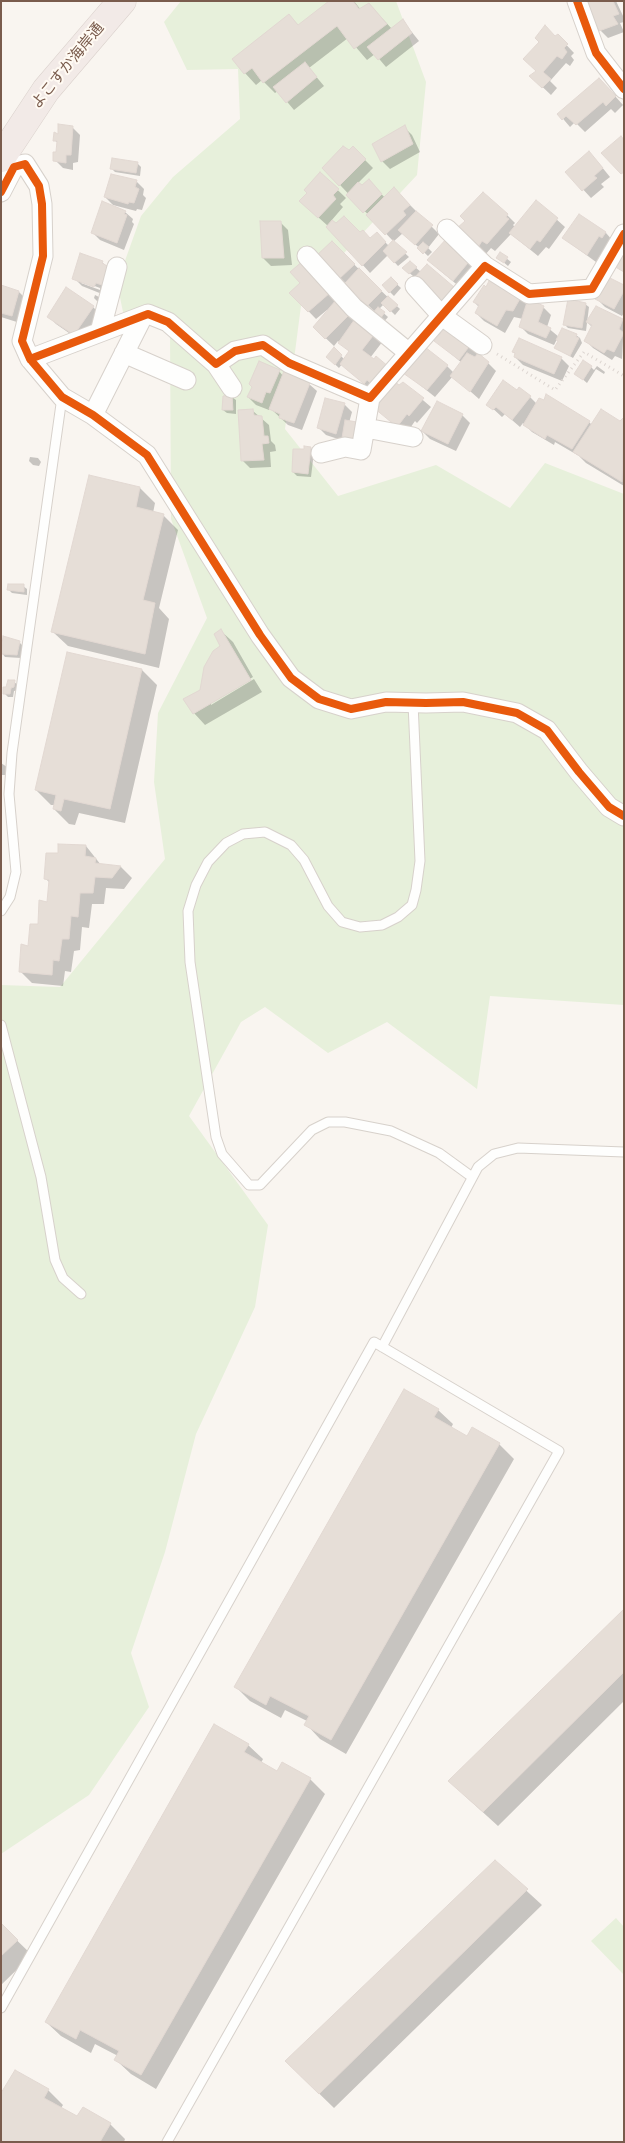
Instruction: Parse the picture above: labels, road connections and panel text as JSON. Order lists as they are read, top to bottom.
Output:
{
  "streets": {
    "highway": ["よこすか海岸通"]
  }
}
